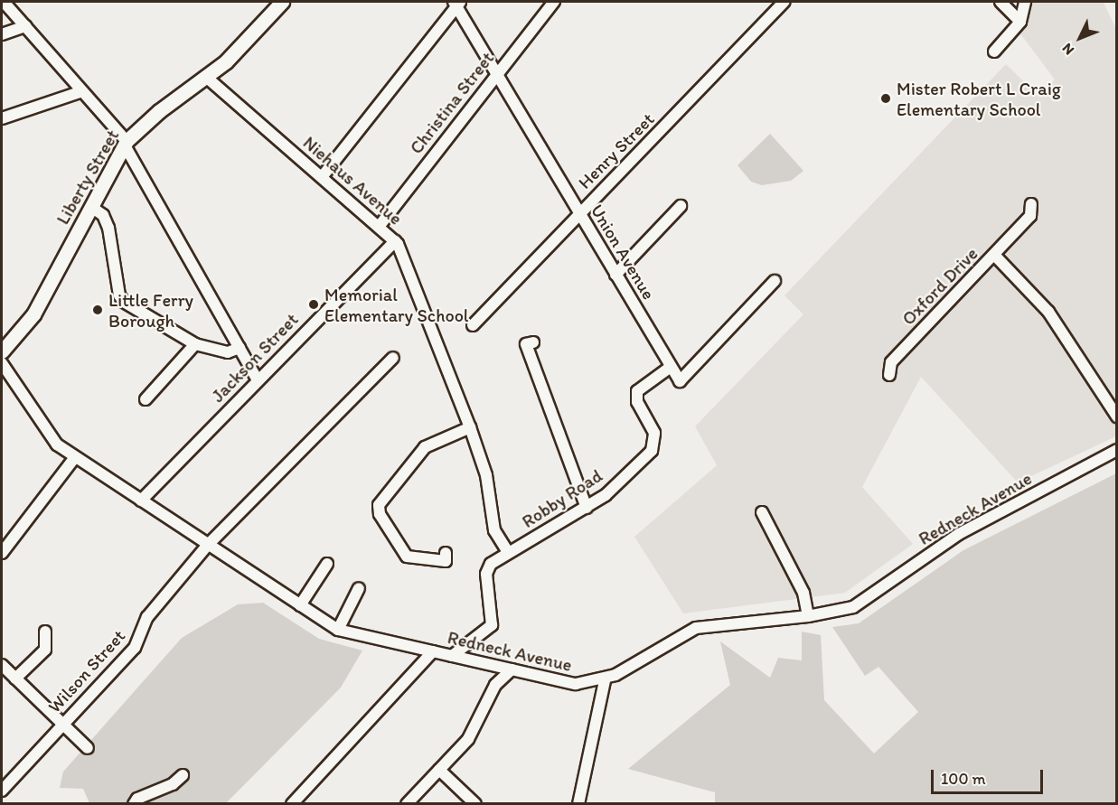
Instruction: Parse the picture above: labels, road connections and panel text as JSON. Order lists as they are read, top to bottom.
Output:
{
  "streets": {
    "main road": ["Liberty Street"],
    "street": [
      "Christina Street",
      "Henry Street",
      "Niehaus Avenue",
      "Union Avenue",
      "Oxford Drive",
      "Jackson Street",
      "Robby Road",
      "Redneck Avenue",
      "Wilson Street"
    ]
  },
  "crossings": [
    ["Christina Street", "Niehaus Avenue"],
    ["Christina Street", "Union Avenue"],
    ["Henry Street", "Union Avenue"],
    ["Liberty Street", "Niehaus Avenue"],
    ["Niehaus Avenue", "Jackson Street"],
    ["Niehaus Avenue", "Robby Road"],
    ["Union Avenue", "Robby Road"],
    ["Jackson Street", "Redneck Avenue"],
    ["Robby Road", "Redneck Avenue"],
    ["Redneck Avenue", "Wilson Street"]
  ],
  "places": ["Mister Robert L Craig Elementary School", "Memorial Elementary School", "Little Ferry Borough"],
  "scale_bar": "100 m",
  "north": "bottom left"
}
